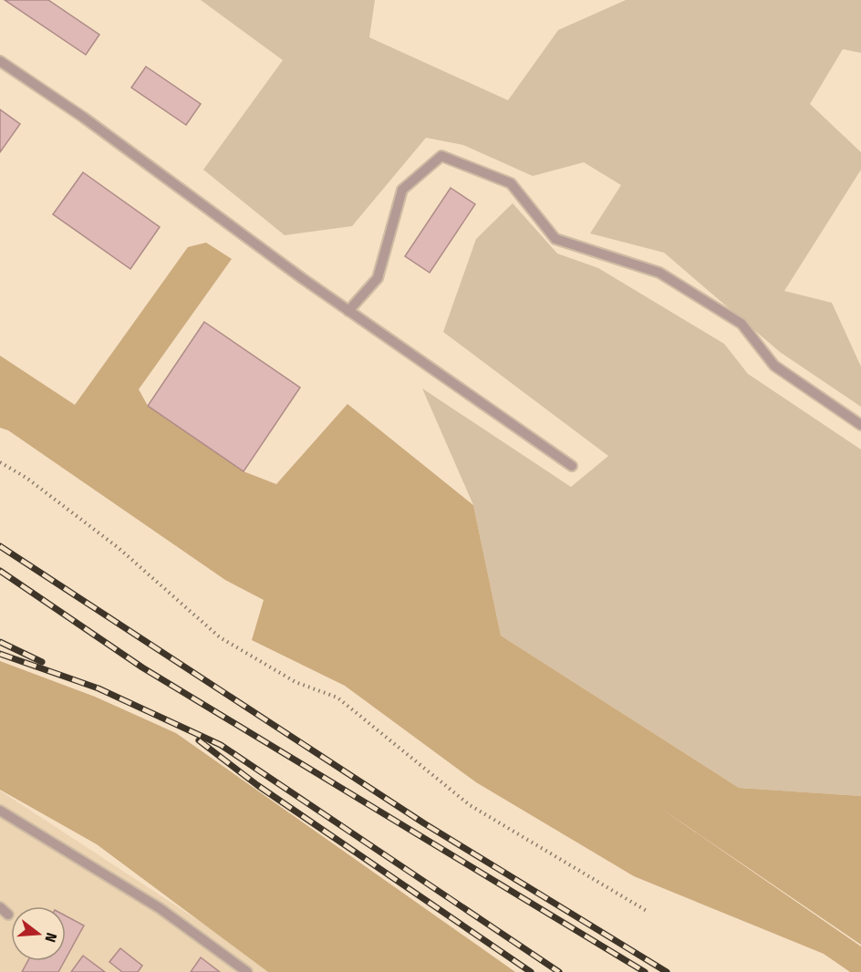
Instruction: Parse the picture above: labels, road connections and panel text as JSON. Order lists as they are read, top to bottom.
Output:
{
  "north": "right"
}
